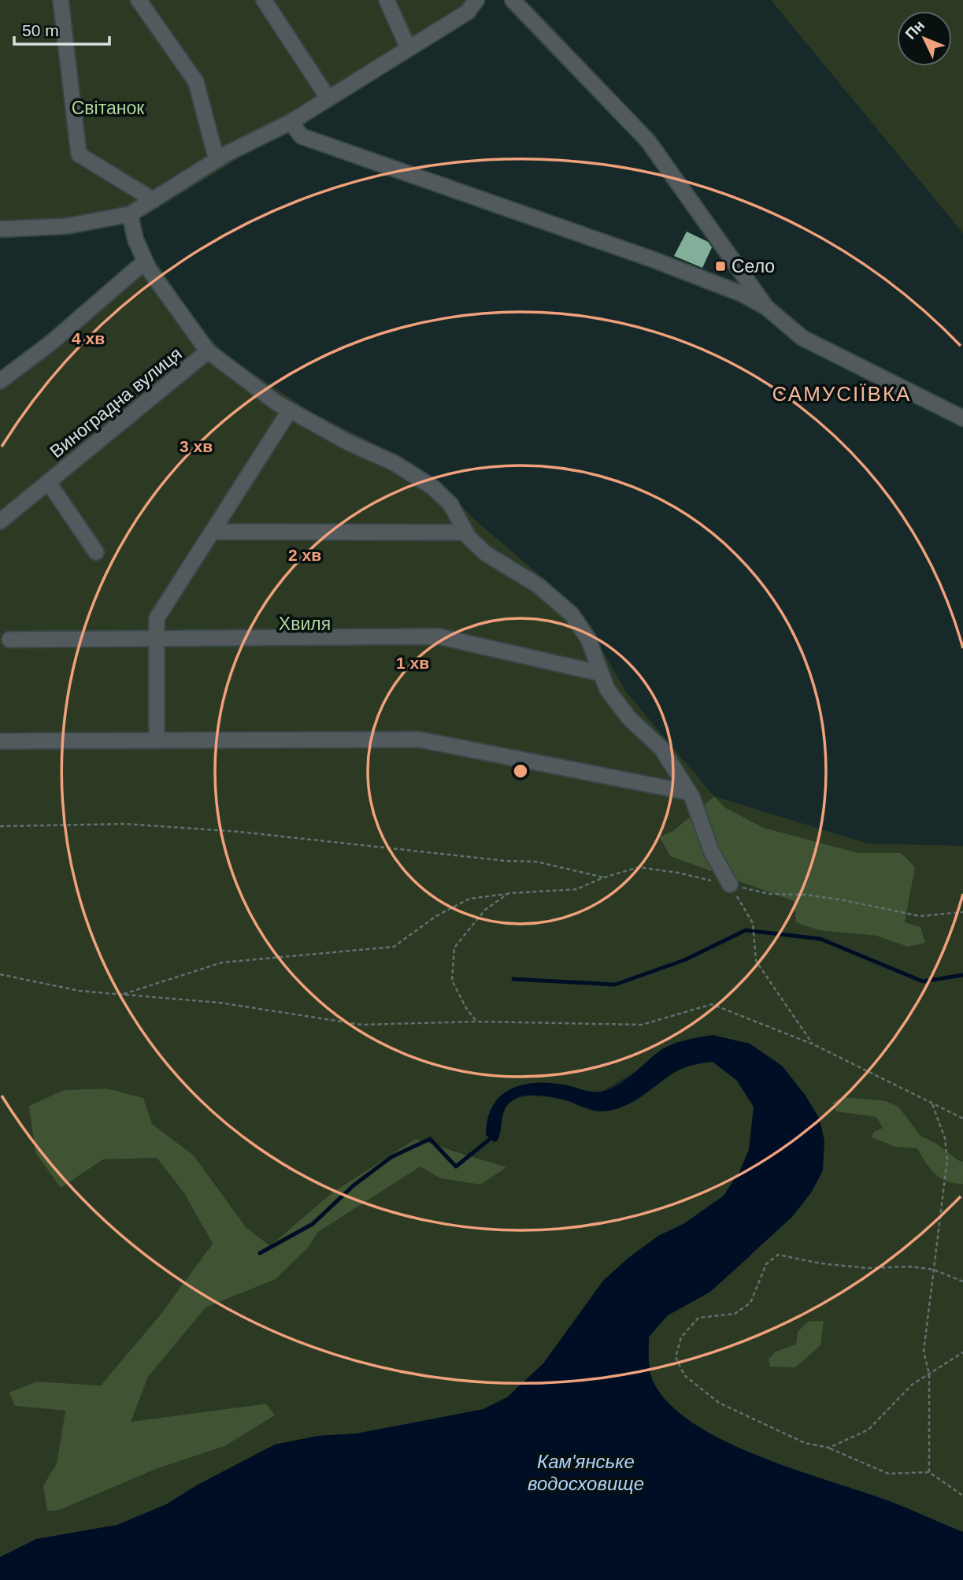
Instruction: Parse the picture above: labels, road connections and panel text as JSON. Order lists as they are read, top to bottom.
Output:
{
  "streets": {
    "street": ["Виноградна вулиця"]
  },
  "districts": ["САМУСІЇВКА"],
  "water": ["Кам'янське водосховище"],
  "parks": ["Світанок", "Хвиля"],
  "places": {
    "transit": ["Село"]
  },
  "scale_bar": "50 m",
  "north": "top left",
  "rings": [
    "4 хв",
    "3 хв",
    "2 хв",
    "1 хв"
  ]
}
